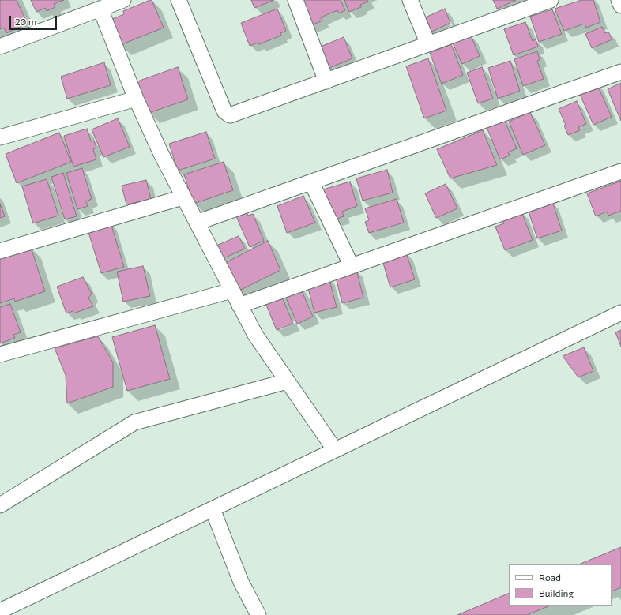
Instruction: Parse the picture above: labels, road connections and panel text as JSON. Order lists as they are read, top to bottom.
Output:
{
  "legend": ["Road", "Building"],
  "scale_bar": "20 m"
}
